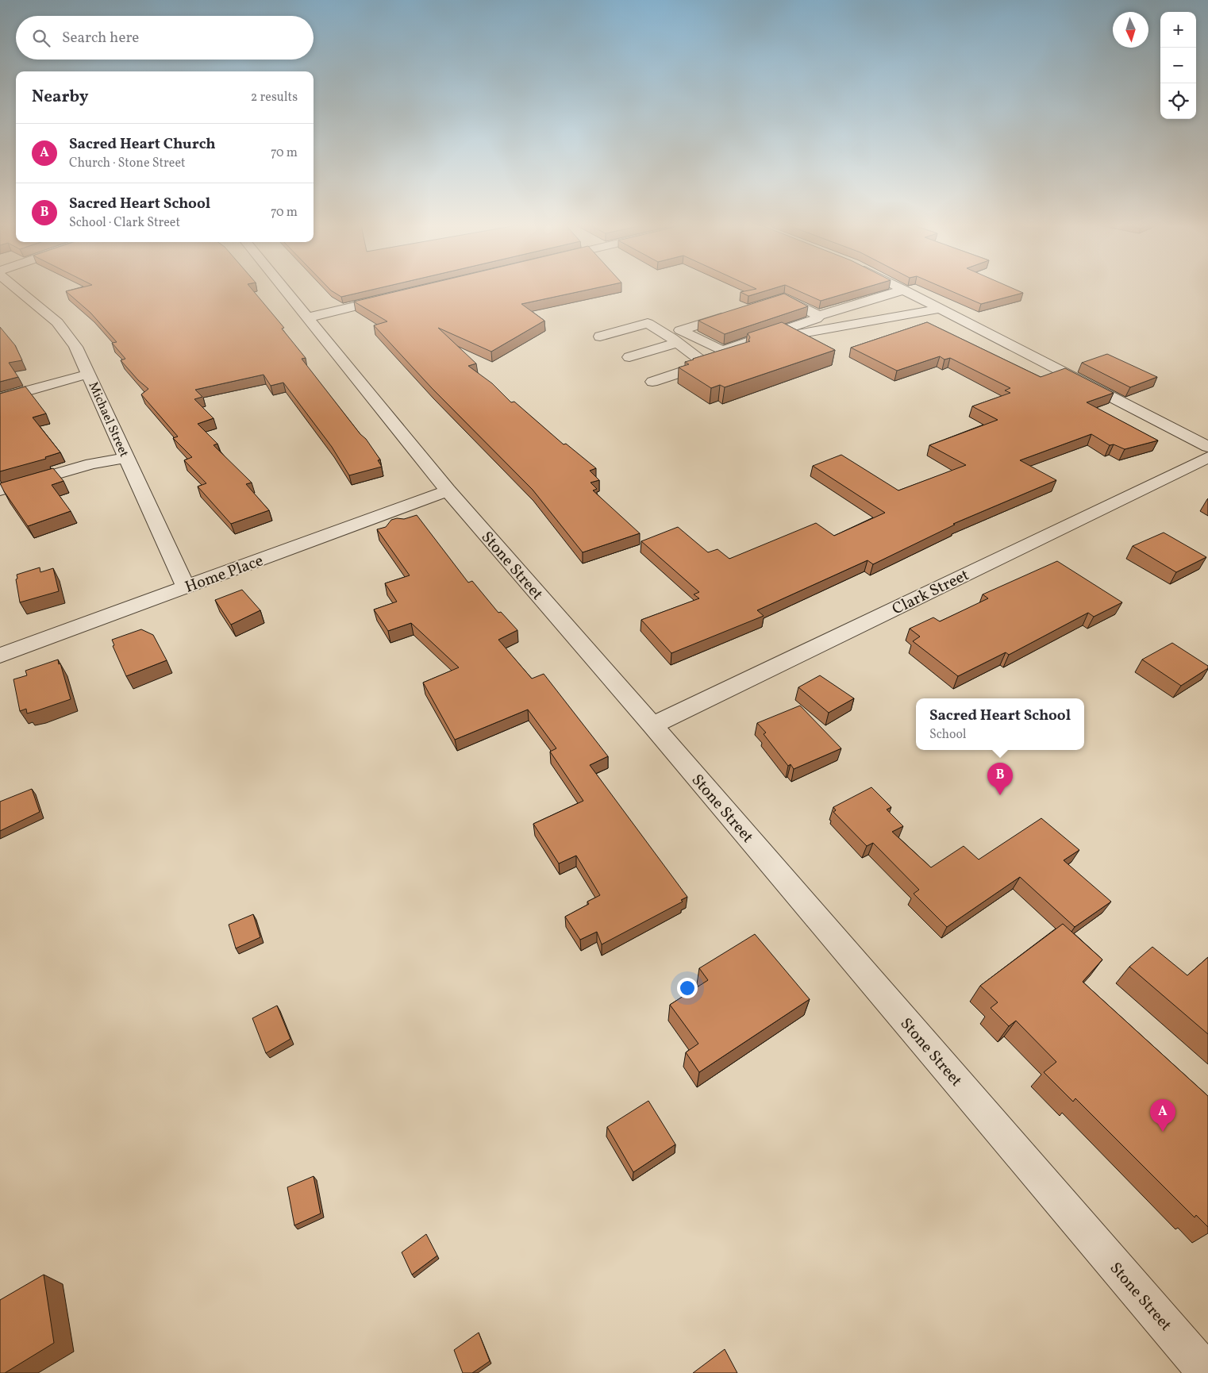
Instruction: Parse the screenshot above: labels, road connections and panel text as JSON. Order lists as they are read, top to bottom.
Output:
{
  "streets": {
    "street": [
      "Michael Street",
      "Stone Street",
      "Home Place",
      "Clark Street"
    ]
  },
  "crossings": [
    ["Michael Street", "Home Place"],
    ["Stone Street", "Home Place"],
    ["Stone Street", "Clark Street"]
  ],
  "north": "bottom",
  "page": {
    "map_buttons": ["+", "−"],
    "search": "Search here",
    "heading": ["Nearby", "2 results"],
    "list": [
      {
        "mark": "A",
        "name": "Sacred Heart Church",
        "note": "Church · Stone Street",
        "value": "70 m"
      },
      {
        "mark": "B",
        "name": "Sacred Heart School",
        "note": "School · Clark Street",
        "value": "70 m"
      }
    ],
    "popup": ["Sacred Heart School", "School"],
    "pins": ["B", "A"]
  }
}
